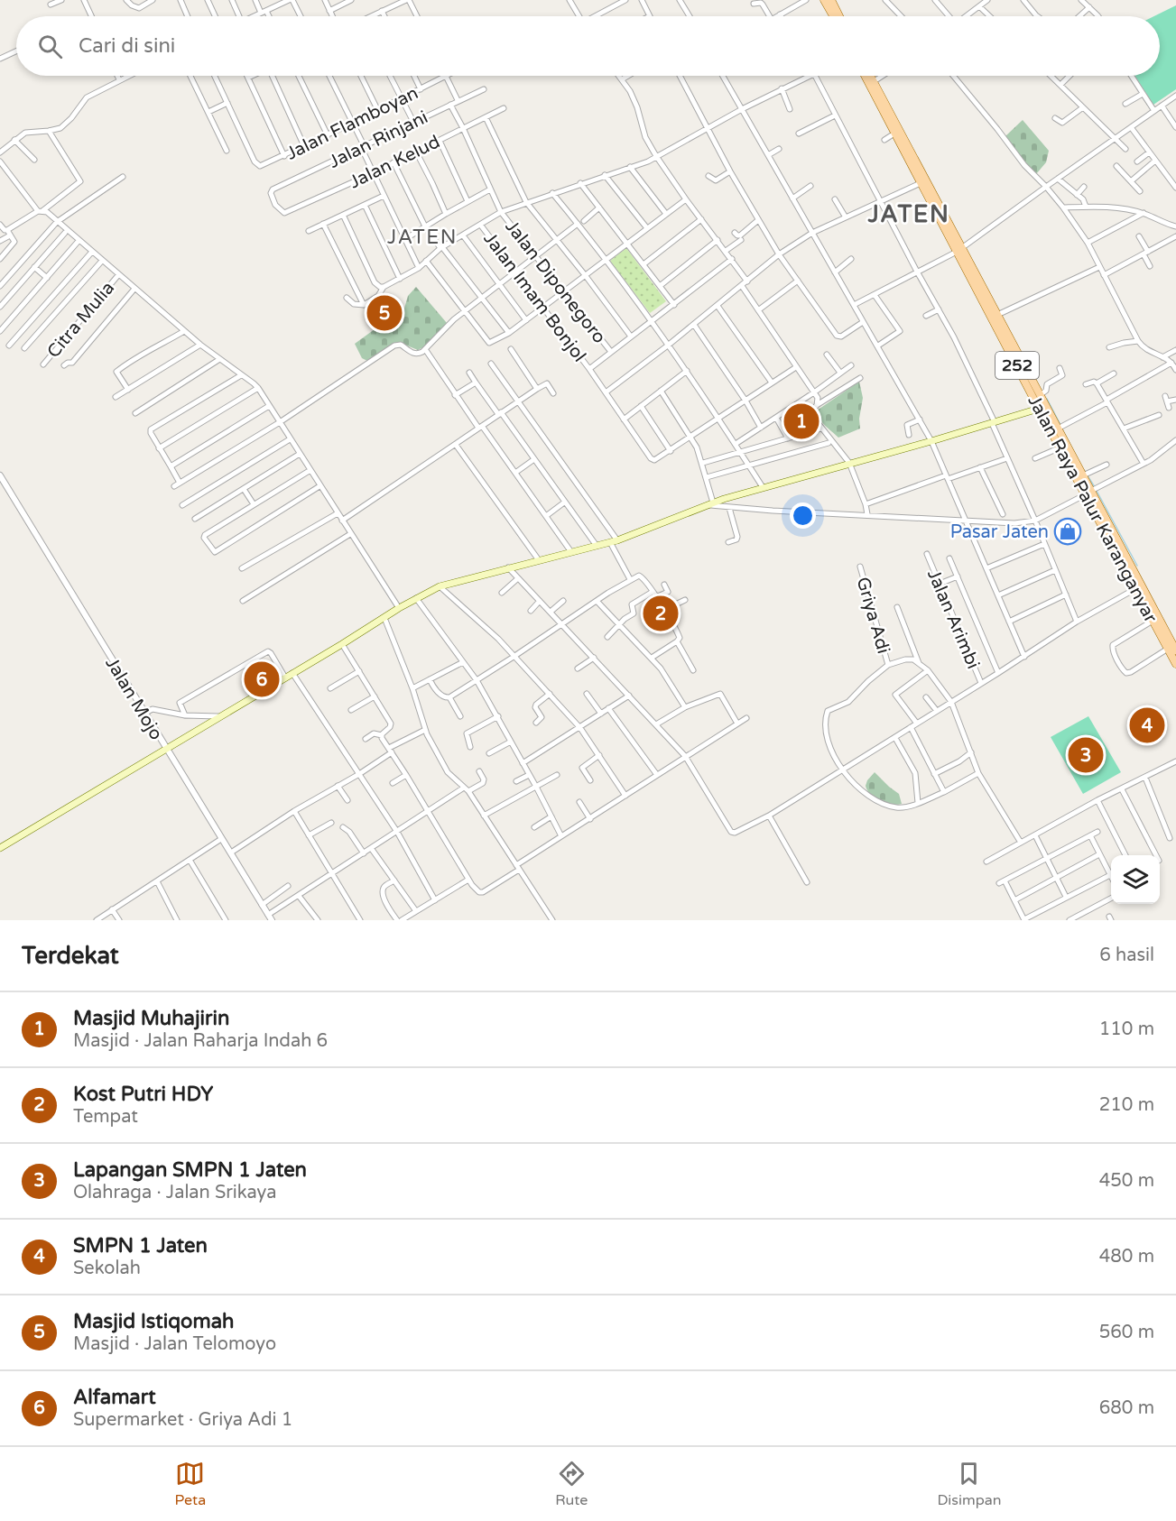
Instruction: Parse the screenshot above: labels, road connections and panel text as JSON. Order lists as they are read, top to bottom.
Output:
{
  "streets": {
    "main road": ["252", "Jalan Raya Palur Karanganyar"],
    "street": [
      "Jalan Flamboyan",
      "Jalan Rinjani",
      "Jalan Kelud",
      "Jalan Diponegoro",
      "Jalan Imam Bonjol",
      "Citra Mulia",
      "Griya Adi",
      "Jalan Arimbi",
      "Jalan Mojo"
    ]
  },
  "crossings": [
    ["Jalan Rinjani", "Jalan Kelud"],
    ["Jalan Rinjani", "Jalan Diponegoro"],
    ["Jalan Kelud", "Jalan Diponegoro"]
  ],
  "districts": ["JATEN", "JATEN"],
  "places": {
    "shop": ["Pasar Jaten"]
  },
  "page": {
    "search": "Cari di sini",
    "pins": [
      "5",
      "1",
      "2",
      "6",
      "4",
      "3"
    ],
    "heading": ["Terdekat", "6 hasil"],
    "list": [
      {
        "mark": "1",
        "name": "Masjid Muhajirin",
        "note": "Masjid · Jalan Raharja Indah 6",
        "value": "110 m"
      },
      {
        "mark": "2",
        "name": "Kost Putri HDY",
        "note": "Tempat",
        "value": "210 m"
      },
      {
        "mark": "3",
        "name": "Lapangan SMPN 1 Jaten",
        "note": "Olahraga · Jalan Srikaya",
        "value": "450 m"
      },
      {
        "mark": "4",
        "name": "SMPN 1 Jaten",
        "note": "Sekolah",
        "value": "480 m"
      },
      {
        "mark": "5",
        "name": "Masjid Istiqomah",
        "note": "Masjid · Jalan Telomoyo",
        "value": "560 m"
      },
      {
        "mark": "6",
        "name": "Alfamart",
        "note": "Supermarket · Griya Adi 1",
        "value": "680 m"
      }
    ],
    "nav": ["Peta", "Rute", "Disimpan"]
  }
}
